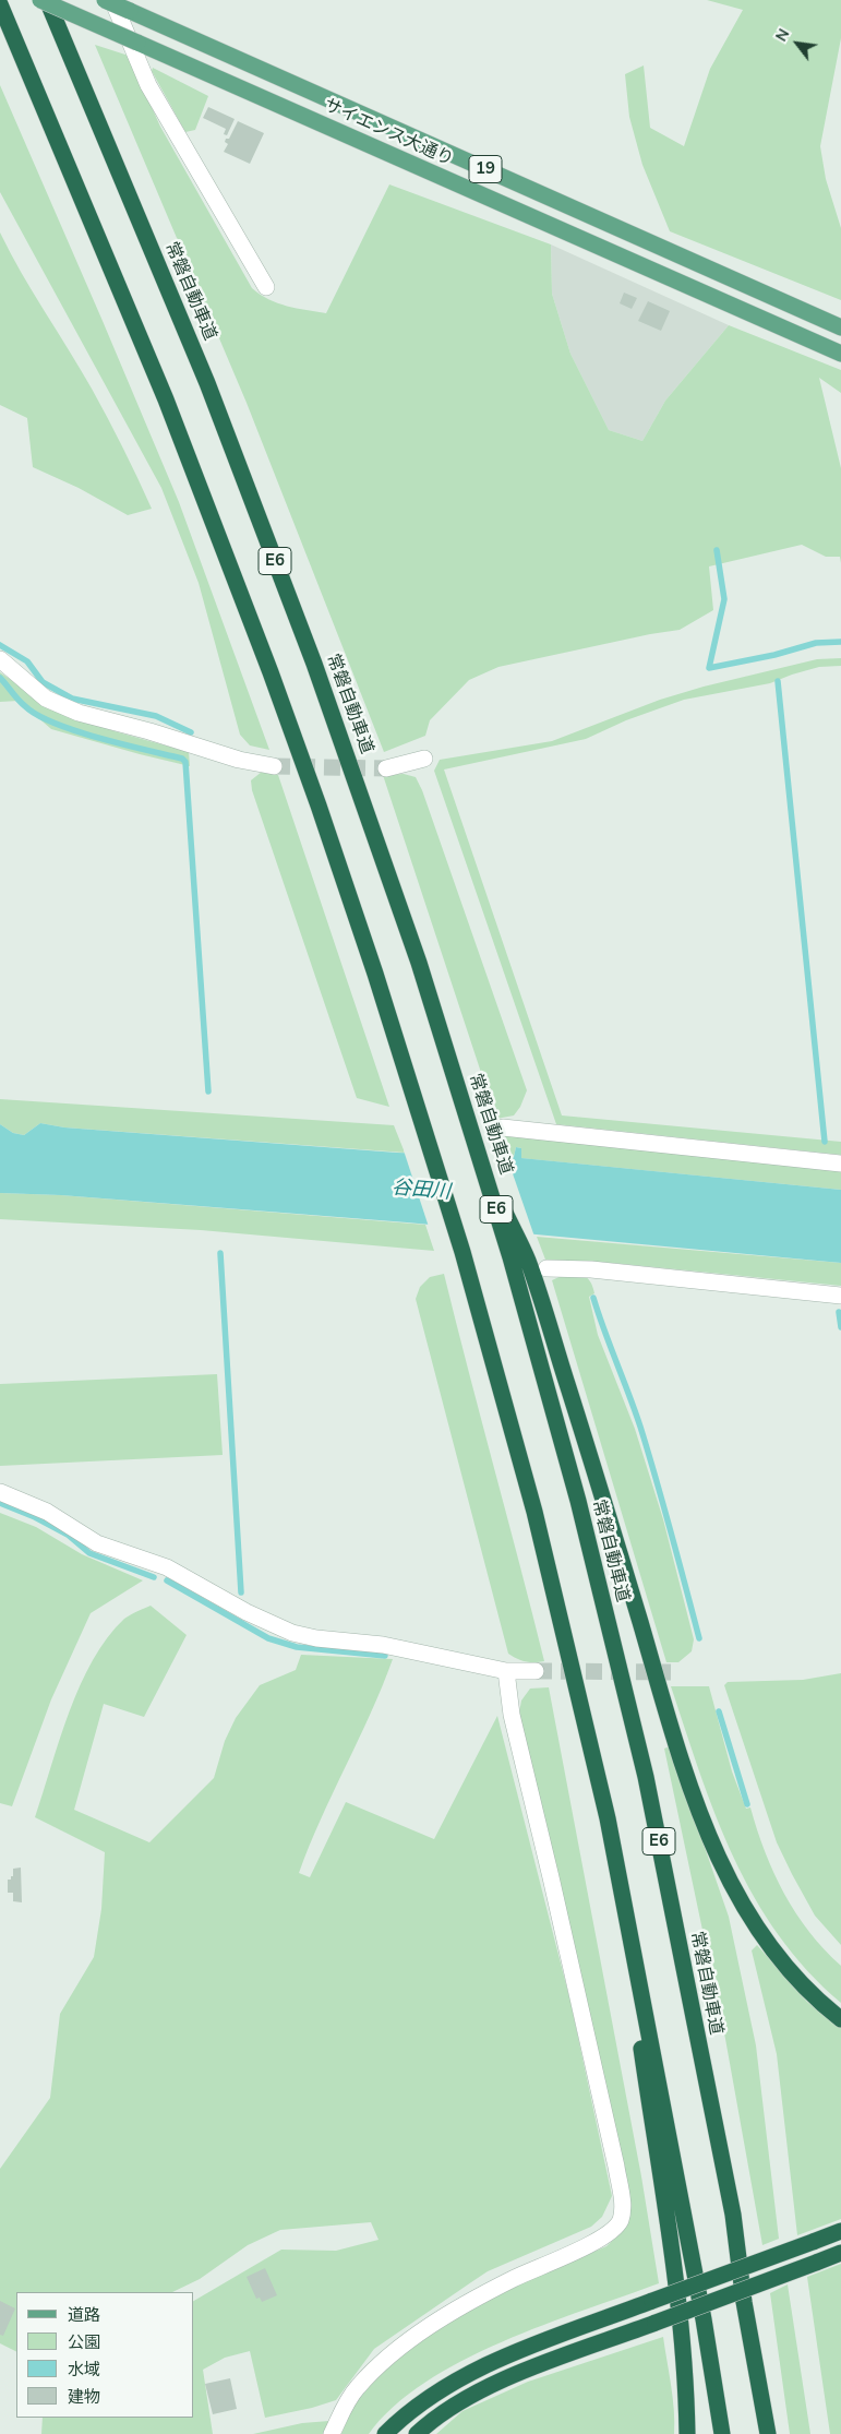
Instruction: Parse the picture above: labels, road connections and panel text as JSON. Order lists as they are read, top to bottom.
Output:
{
  "streets": {
    "highway": ["常磐自動車道", "E6"],
    "main road": ["サイエンス大通り", "19"]
  },
  "water": ["谷田川"],
  "legend": [
    "道路",
    "公園",
    "水域",
    "建物"
  ],
  "north": "top left"
}
